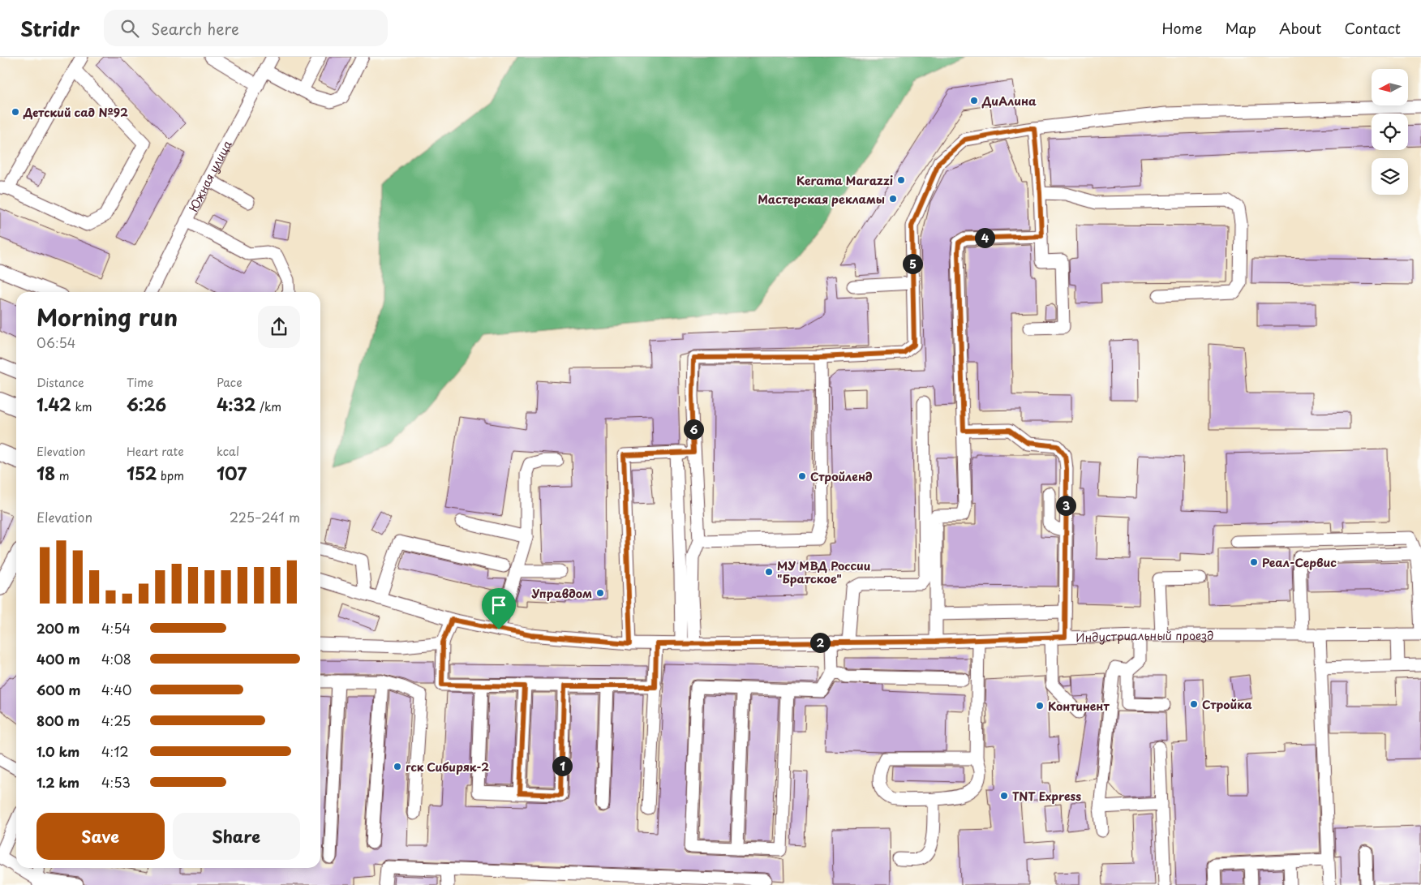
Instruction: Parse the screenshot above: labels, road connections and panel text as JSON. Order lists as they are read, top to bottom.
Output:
{
  "streets": {
    "street": ["Южная улица", "Индустриальный проезд"]
  },
  "places": [
    "ДиАлина",
    "Детский сад №92",
    "Kerama Marazzi",
    "Мастерская рекламы",
    "Стройленд",
    "Реал-Сервис",
    "МУ МВД России \"Братское\"",
    "Управдом",
    "Стройка",
    "Континент",
    "гск Сибиряк-2",
    "TNT Express"
  ],
  "north": "left",
  "page": {
    "header": "Stridr",
    "search": "Search here",
    "nav": [
      "Home",
      "Map",
      "About",
      "Contact"
    ],
    "pins": [
      "4",
      "5",
      "6",
      "3",
      "2",
      "1"
    ],
    "heading": ["Morning run", "06:54"],
    "stats": [
      ["Distance", "1.42 km"],
      ["Time", "6:26"],
      ["Pace", "4:32 /km"],
      ["Elevation", "18 m"],
      ["Heart rate", "152 bpm"],
      ["kcal", "107"]
    ],
    "chart": ["Elevation", "225–241 m"],
    "list": [
      {
        "name": "200 m",
        "note": "4:54"
      },
      {
        "name": "400 m",
        "note": "4:08"
      },
      {
        "name": "600 m",
        "note": "4:40"
      },
      {
        "name": "800 m",
        "note": "4:25"
      },
      {
        "name": "1.0 km",
        "note": "4:12"
      },
      {
        "name": "1.2 km",
        "note": "4:53"
      }
    ],
    "buttons": ["Save", "Share"]
  }
}
